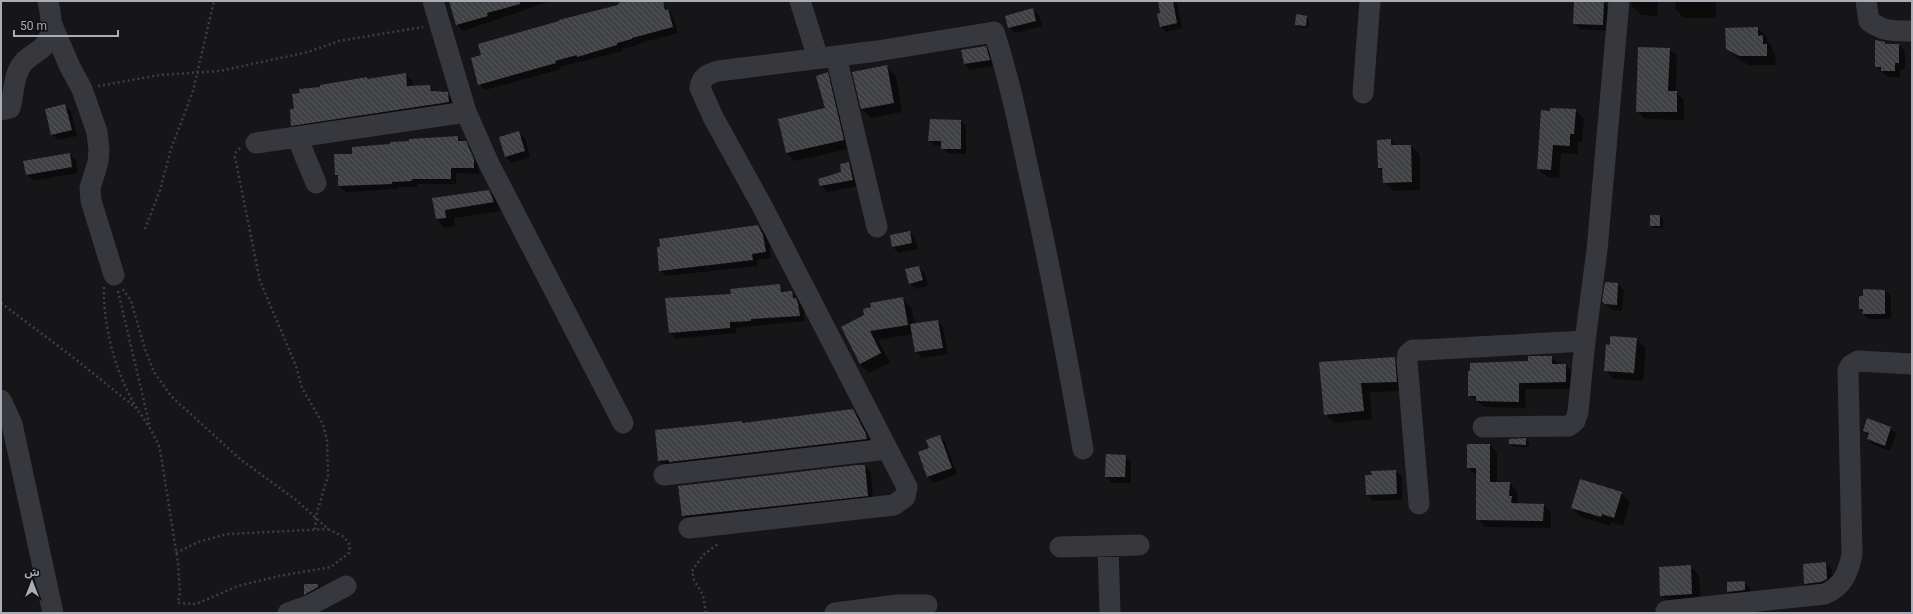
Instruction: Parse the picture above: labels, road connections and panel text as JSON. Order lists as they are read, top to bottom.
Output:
{
  "scale_bar": "50 m",
  "north": "top"
}
